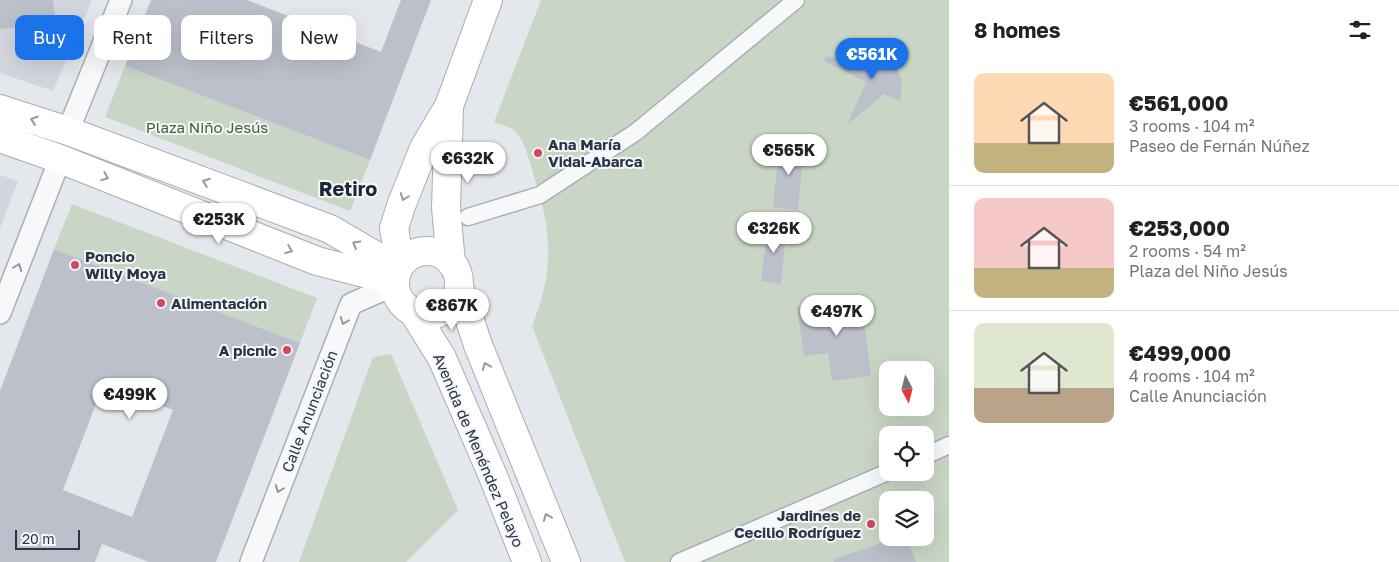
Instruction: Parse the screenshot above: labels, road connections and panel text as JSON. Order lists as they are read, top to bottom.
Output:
{
  "streets": {
    "main road": ["Avenida de Menéndez Pelayo"],
    "street": ["Calle Anunciación"]
  },
  "crossings": [
    ["Calle Anunciación", "Avenida de Menéndez Pelayo"]
  ],
  "one_way": ["Calle Anunciación"],
  "districts": ["Retiro"],
  "parks": ["Plaza Niño Jesús"],
  "places": [
    "Ana María Vidal-Abarca",
    "Poncio Willy Moya",
    "Alimentación",
    "A picnic",
    "Jardines de Cecilio Rodríguez"
  ],
  "scale_bar": "20 m",
  "north": "bottom",
  "page": {
    "heading": "8 homes",
    "chip": [
      "Buy",
      "Rent",
      "Filters",
      "New"
    ],
    "price": [
      "€561K",
      "€565K",
      "€632K",
      "€253K",
      "€326K",
      "€867K",
      "€497K",
      "€499K"
    ],
    "list": [
      {
        "name": "€561,000",
        "note": "3 rooms · 104 m² · Paseo de Fernán Núñez"
      },
      {
        "name": "€253,000",
        "note": "2 rooms · 54 m² · Plaza del Niño Jesús"
      },
      {
        "name": "€499,000",
        "note": "4 rooms · 104 m² · Calle Anunciación"
      }
    ],
    "scale": "20 m"
  }
}
